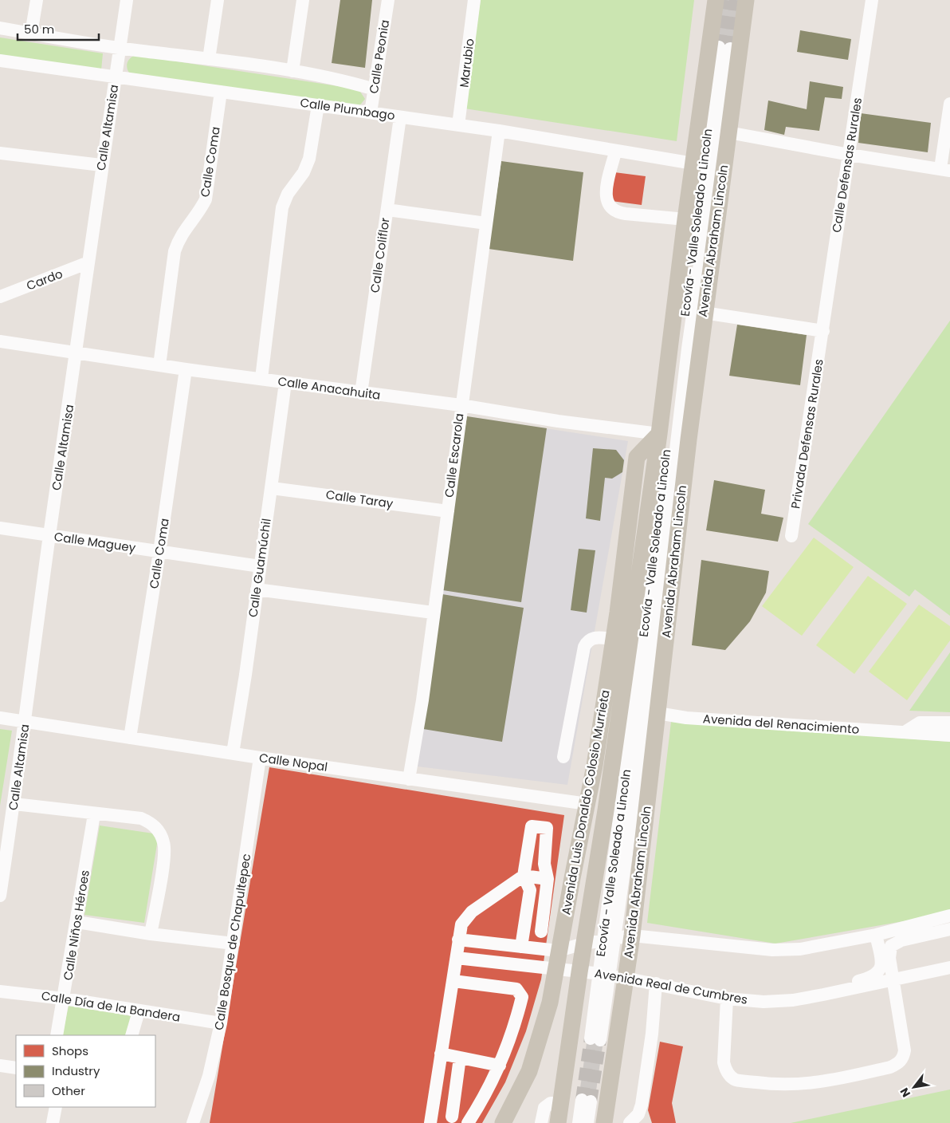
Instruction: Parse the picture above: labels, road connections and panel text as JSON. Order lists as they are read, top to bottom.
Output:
{
  "streets": {
    "main road": ["Avenida Abraham Lincoln", "Avenida Luis Donaldo Colosio Murrieta"],
    "street": [
      "Calle Peonia",
      "Marubio",
      "Calle Plumbago",
      "Calle Altamisa",
      "Calle Coma",
      "Calle Defensas Rurales",
      "Calle Coliflor",
      "Cardo",
      "Calle Anacahuita",
      "Privada Defensas Rurales",
      "Calle Escarola",
      "Calle Taray",
      "Calle Maguey",
      "Calle Guamúchil",
      "Avenida del Renacimiento",
      "Calle Nopal",
      "Calle Niños Héroes",
      "Calle Bosque de Chapultepec",
      "Avenida Real de Cumbres",
      "Calle Día de la Bandera"
    ]
  },
  "crossings": [
    ["Calle Peonia", "Calle Plumbago"],
    ["Marubio", "Calle Plumbago"],
    ["Calle Plumbago", "Calle Altamisa"],
    ["Calle Plumbago", "Calle Coma"],
    ["Calle Plumbago", "Calle Coliflor"],
    ["Calle Plumbago", "Calle Escarola"],
    ["Calle Altamisa", "Cardo"],
    ["Calle Altamisa", "Calle Anacahuita"],
    ["Calle Altamisa", "Calle Maguey"],
    ["Calle Altamisa", "Calle Nopal"],
    ["Calle Coma", "Calle Anacahuita"],
    ["Calle Coma", "Calle Maguey"],
    ["Calle Coma", "Calle Nopal"],
    ["Calle Defensas Rurales", "Privada Defensas Rurales"],
    ["Avenida Abraham Lincoln", "Avenida del Renacimiento"],
    ["Avenida Abraham Lincoln", "Avenida Real de Cumbres"],
    ["Calle Coliflor", "Calle Anacahuita"],
    ["Calle Anacahuita", "Calle Escarola"],
    ["Calle Anacahuita", "Calle Guamúchil"],
    ["Calle Anacahuita", "Avenida Luis Donaldo Colosio Murrieta"],
    ["Calle Escarola", "Calle Taray"],
    ["Calle Escarola", "Calle Nopal"],
    ["Calle Taray", "Calle Guamúchil"],
    ["Calle Maguey", "Calle Guamúchil"],
    ["Calle Guamúchil", "Calle Nopal"],
    ["Calle Nopal", "Avenida Luis Donaldo Colosio Murrieta"],
    ["Calle Nopal", "Calle Bosque de Chapultepec"],
    ["Avenida Luis Donaldo Colosio Murrieta", "Avenida Real de Cumbres"],
    ["Calle Niños Héroes", "Calle Día de la Bandera"],
    ["Calle Bosque de Chapultepec", "Calle Día de la Bandera"]
  ],
  "legend": ["Shops", "Industry", "Other"],
  "scale_bar": "50 m",
  "north": "bottom left"
}
